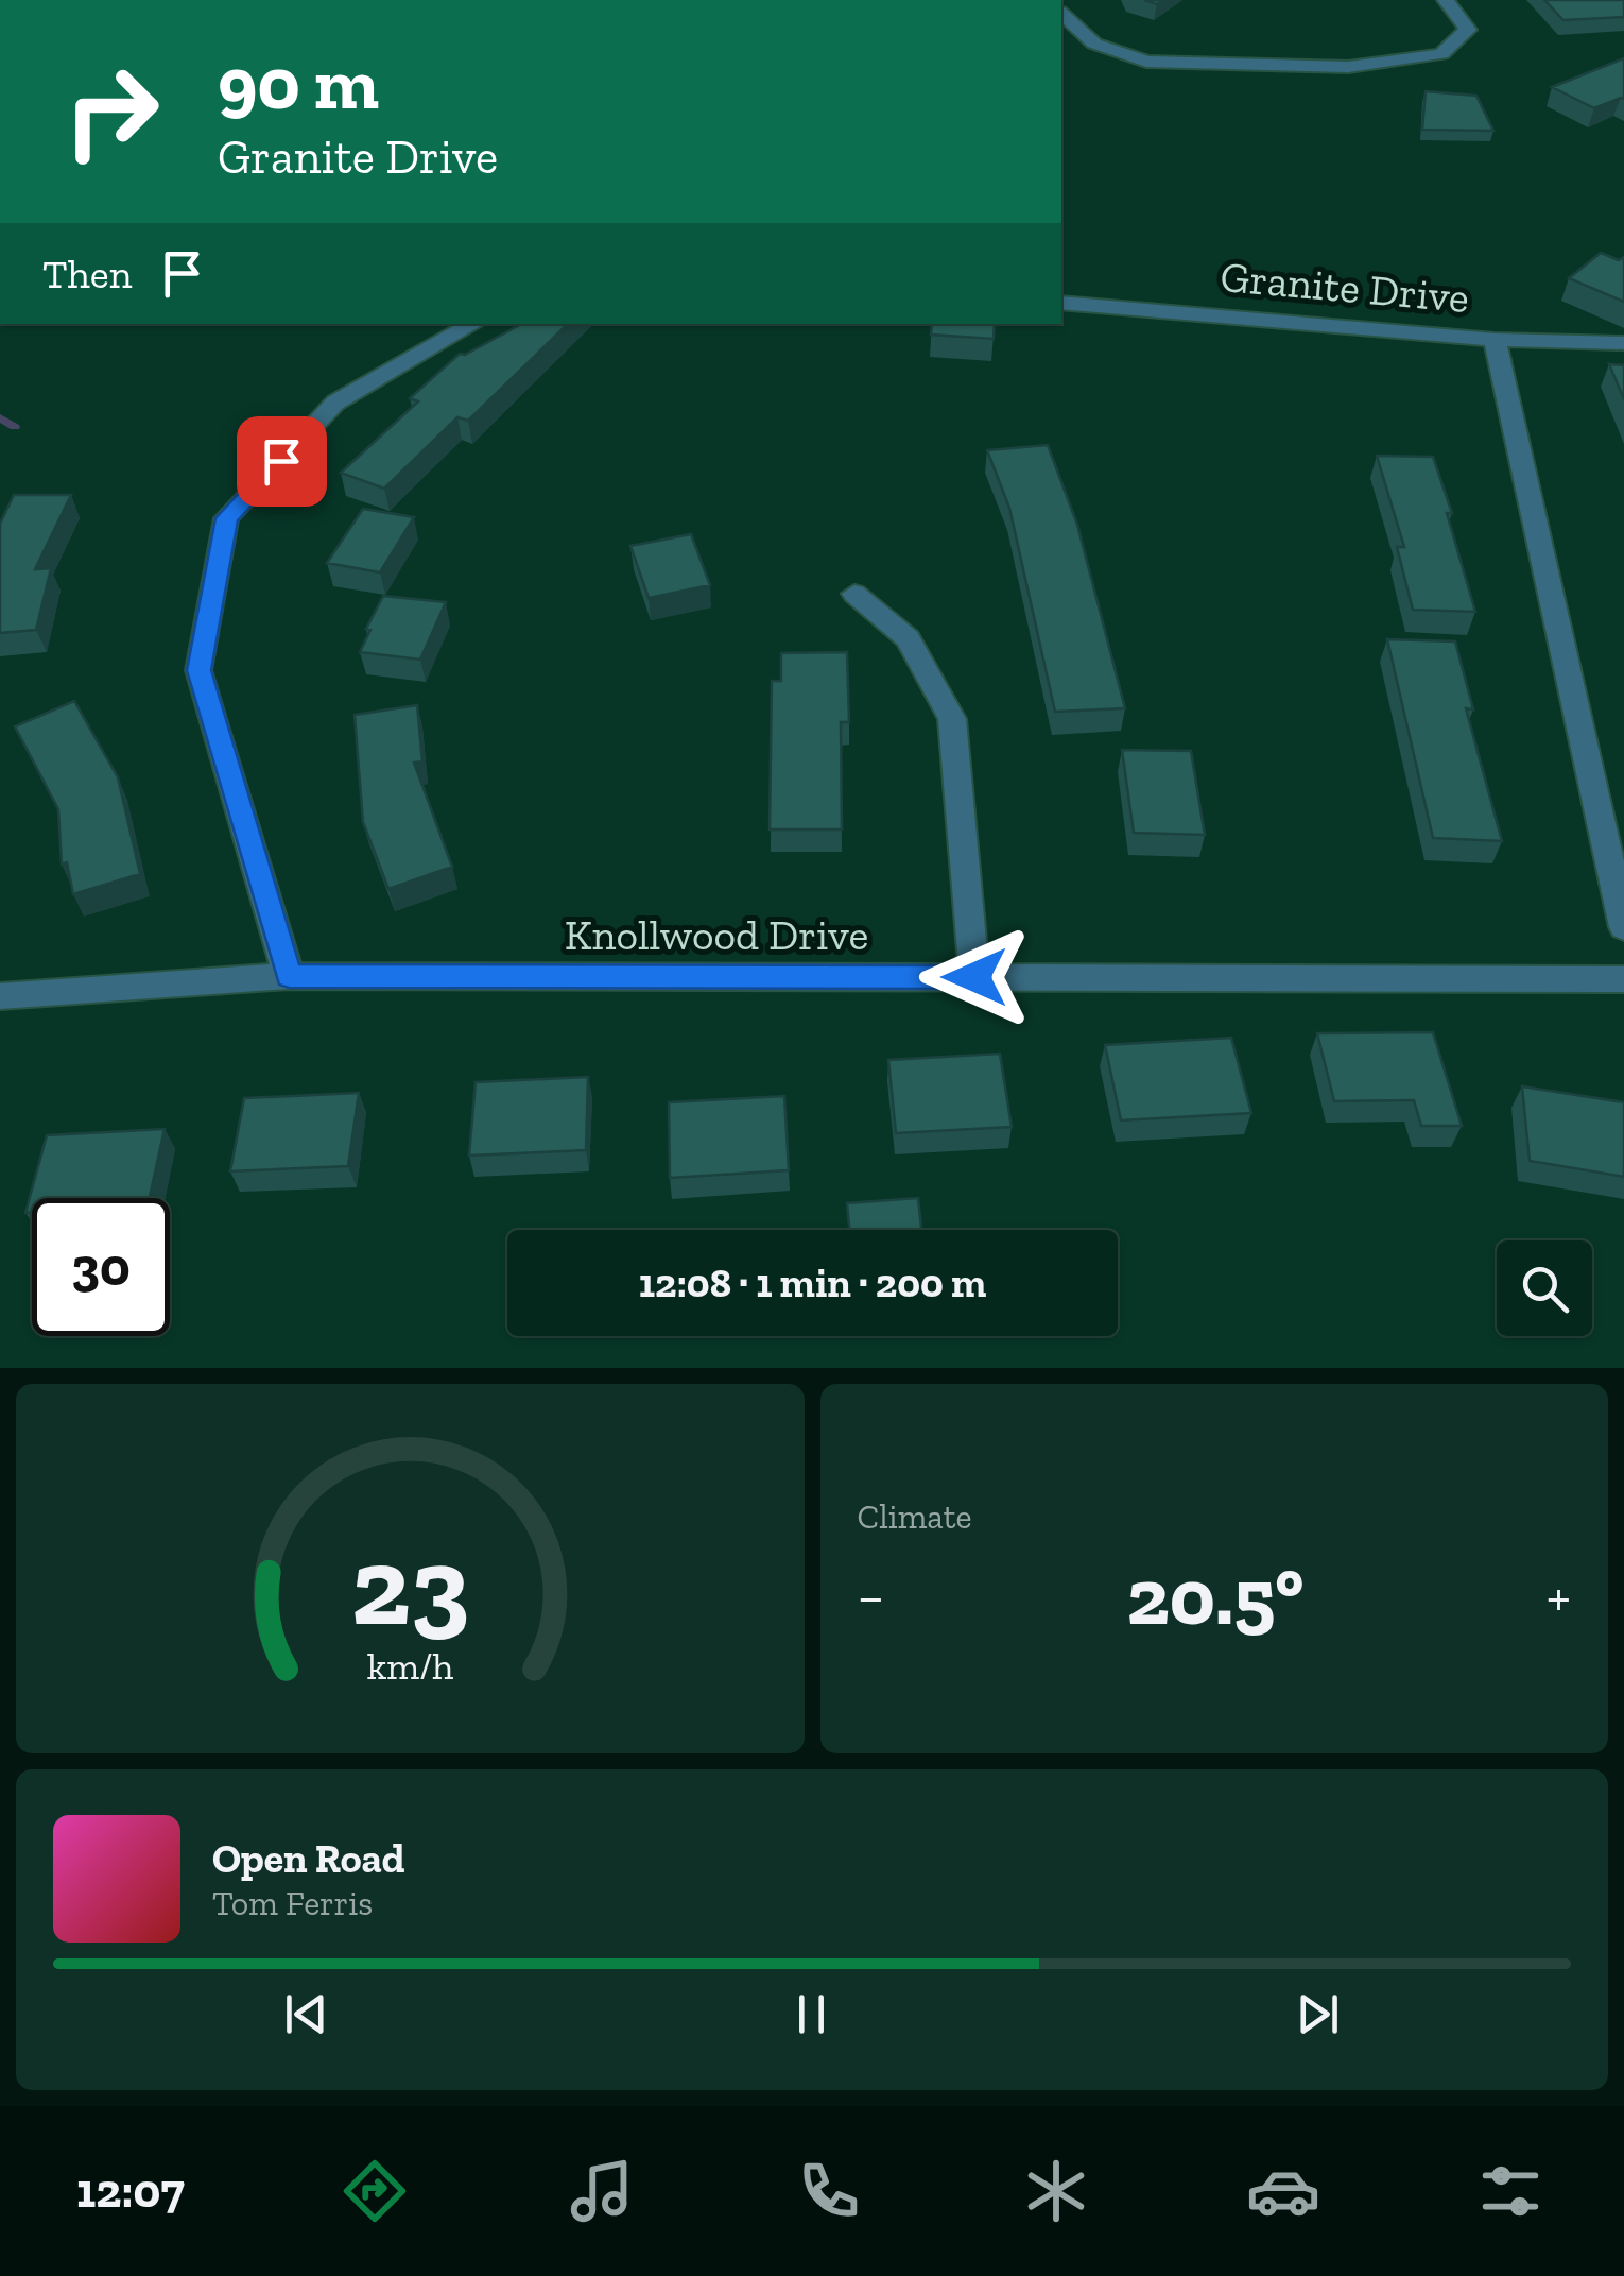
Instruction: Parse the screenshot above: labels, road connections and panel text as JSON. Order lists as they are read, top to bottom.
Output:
{
  "streets": {
    "street": ["Granite Drive", "Knollwood Drive"]
  },
  "page": {
    "turn": ["90 m", "Granite Drive"],
    "then": "Then",
    "limit": "30",
    "trip": "12:08 · 1 min · 200 m",
    "tile": "Climate",
    "heat": ["−", "20.5°", "+"],
    "song": ["Open Road", "Tom Ferris"],
    "tabs": "12:07",
    "gauge": ["23", "km/h"]
  }
}
